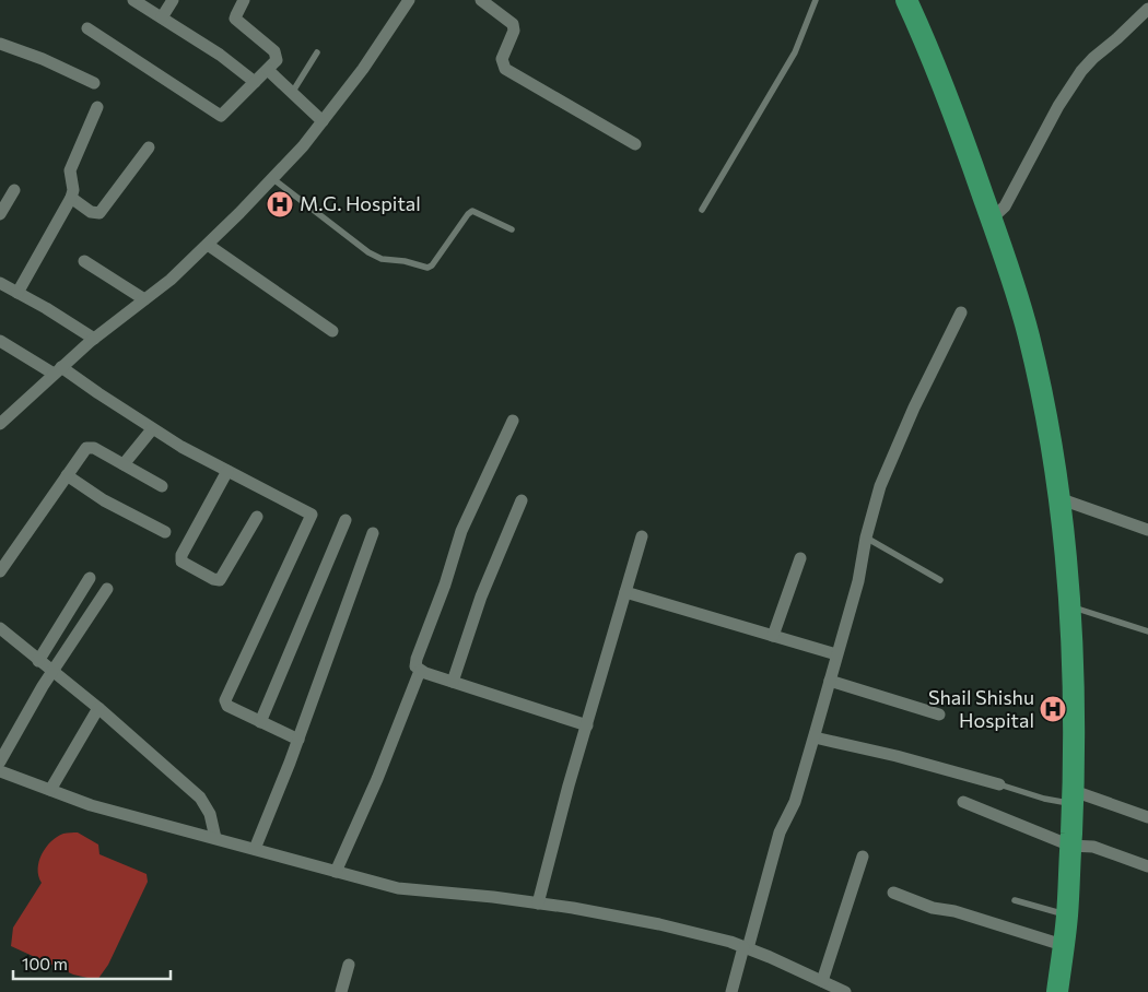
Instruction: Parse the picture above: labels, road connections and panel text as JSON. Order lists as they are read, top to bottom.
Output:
{
  "places": {
    "hospital": ["M.G. Hospital", "Shail Shishu Hospital"]
  },
  "scale_bar": "100 m"
}
